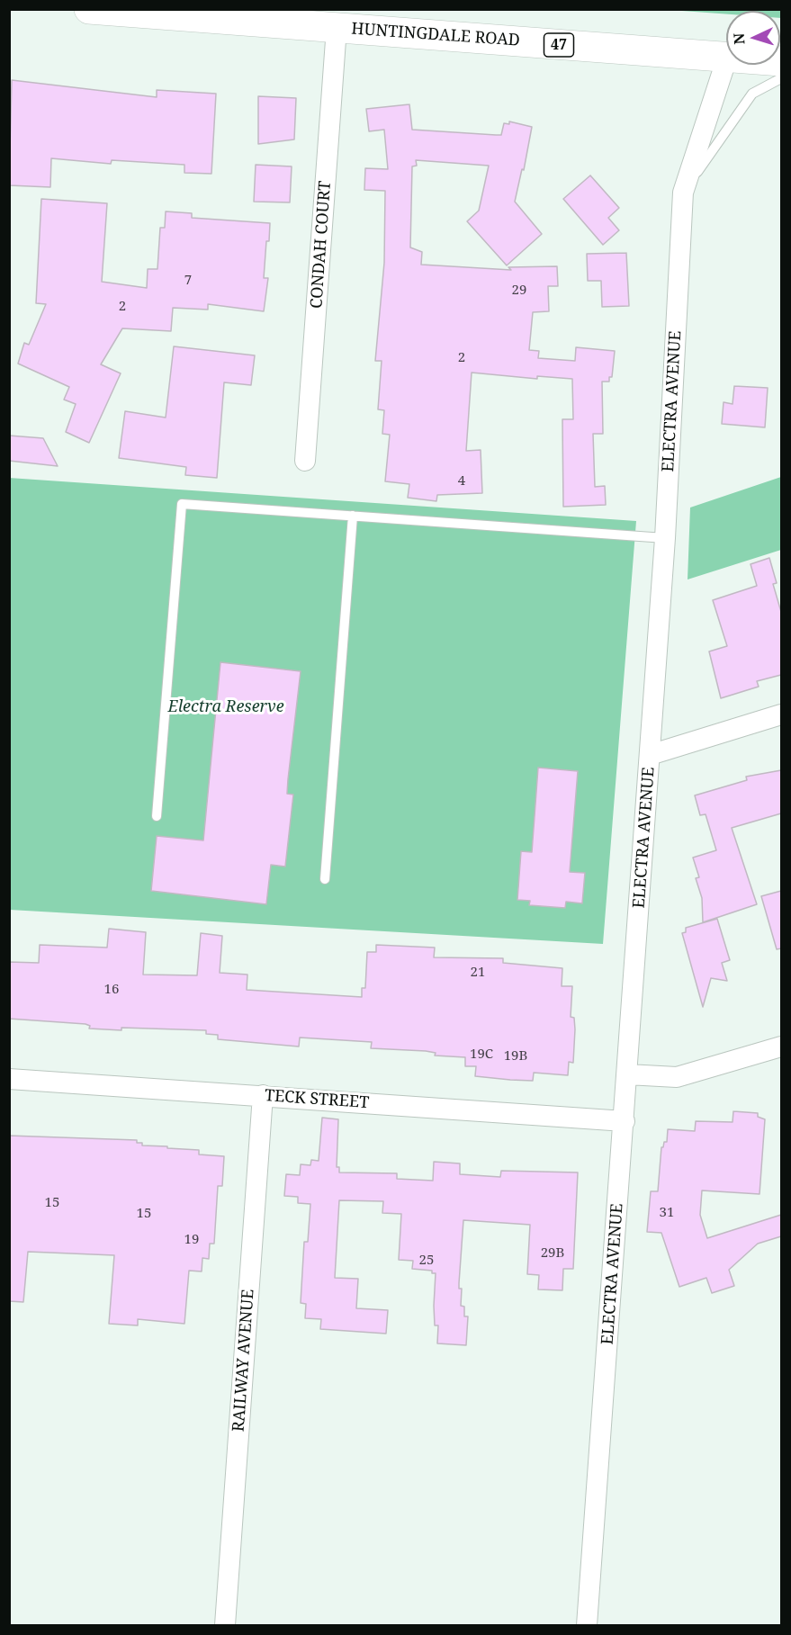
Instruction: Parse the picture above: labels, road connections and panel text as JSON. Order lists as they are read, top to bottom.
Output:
{
  "streets": {
    "main road": ["HUNTINGDALE ROAD", "47"],
    "street": [
      "CONDAH COURT",
      "ELECTRA AVENUE",
      "TECK STREET",
      "RAILWAY AVENUE"
    ]
  },
  "crossings": [
    ["HUNTINGDALE ROAD", "CONDAH COURT"],
    ["ELECTRA AVENUE", "TECK STREET"],
    ["TECK STREET", "RAILWAY AVENUE"]
  ],
  "parks": ["Electra Reserve"],
  "house_numbers": [
    "7",
    "29",
    "2",
    "2",
    "4",
    "21",
    "16",
    "19C",
    "19B",
    "15",
    "31",
    "15",
    "19",
    "29B",
    "25"
  ],
  "north": "left"
}
